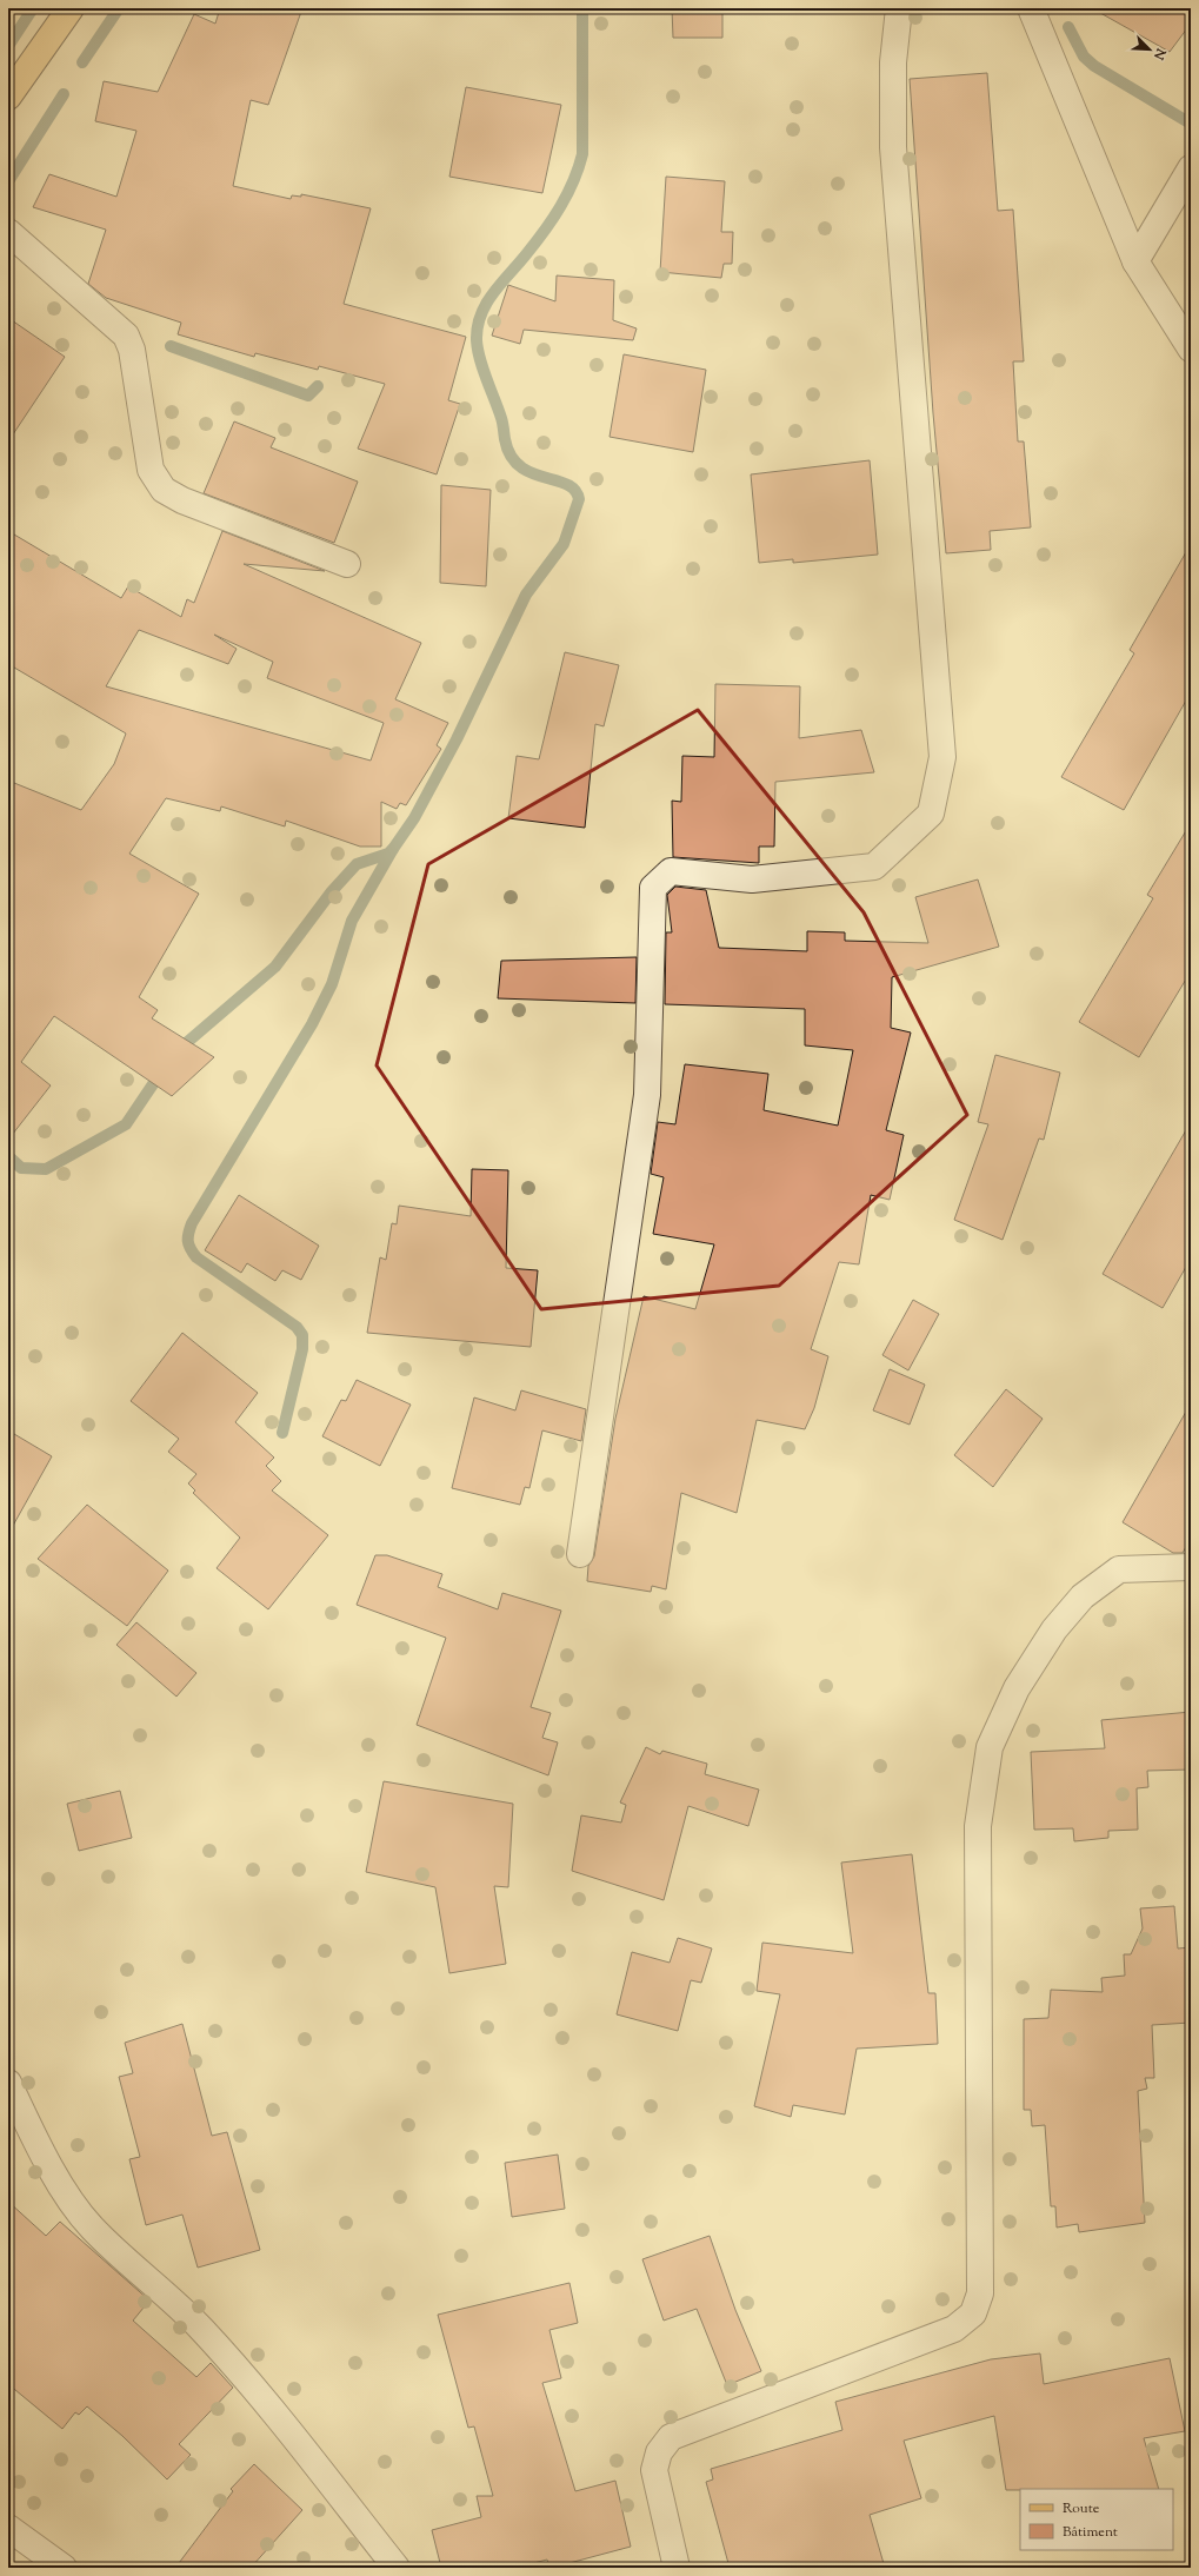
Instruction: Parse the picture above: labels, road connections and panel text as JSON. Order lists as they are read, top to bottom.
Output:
{
  "legend": ["Route", "Bâtiment"],
  "north": "bottom right"
}
